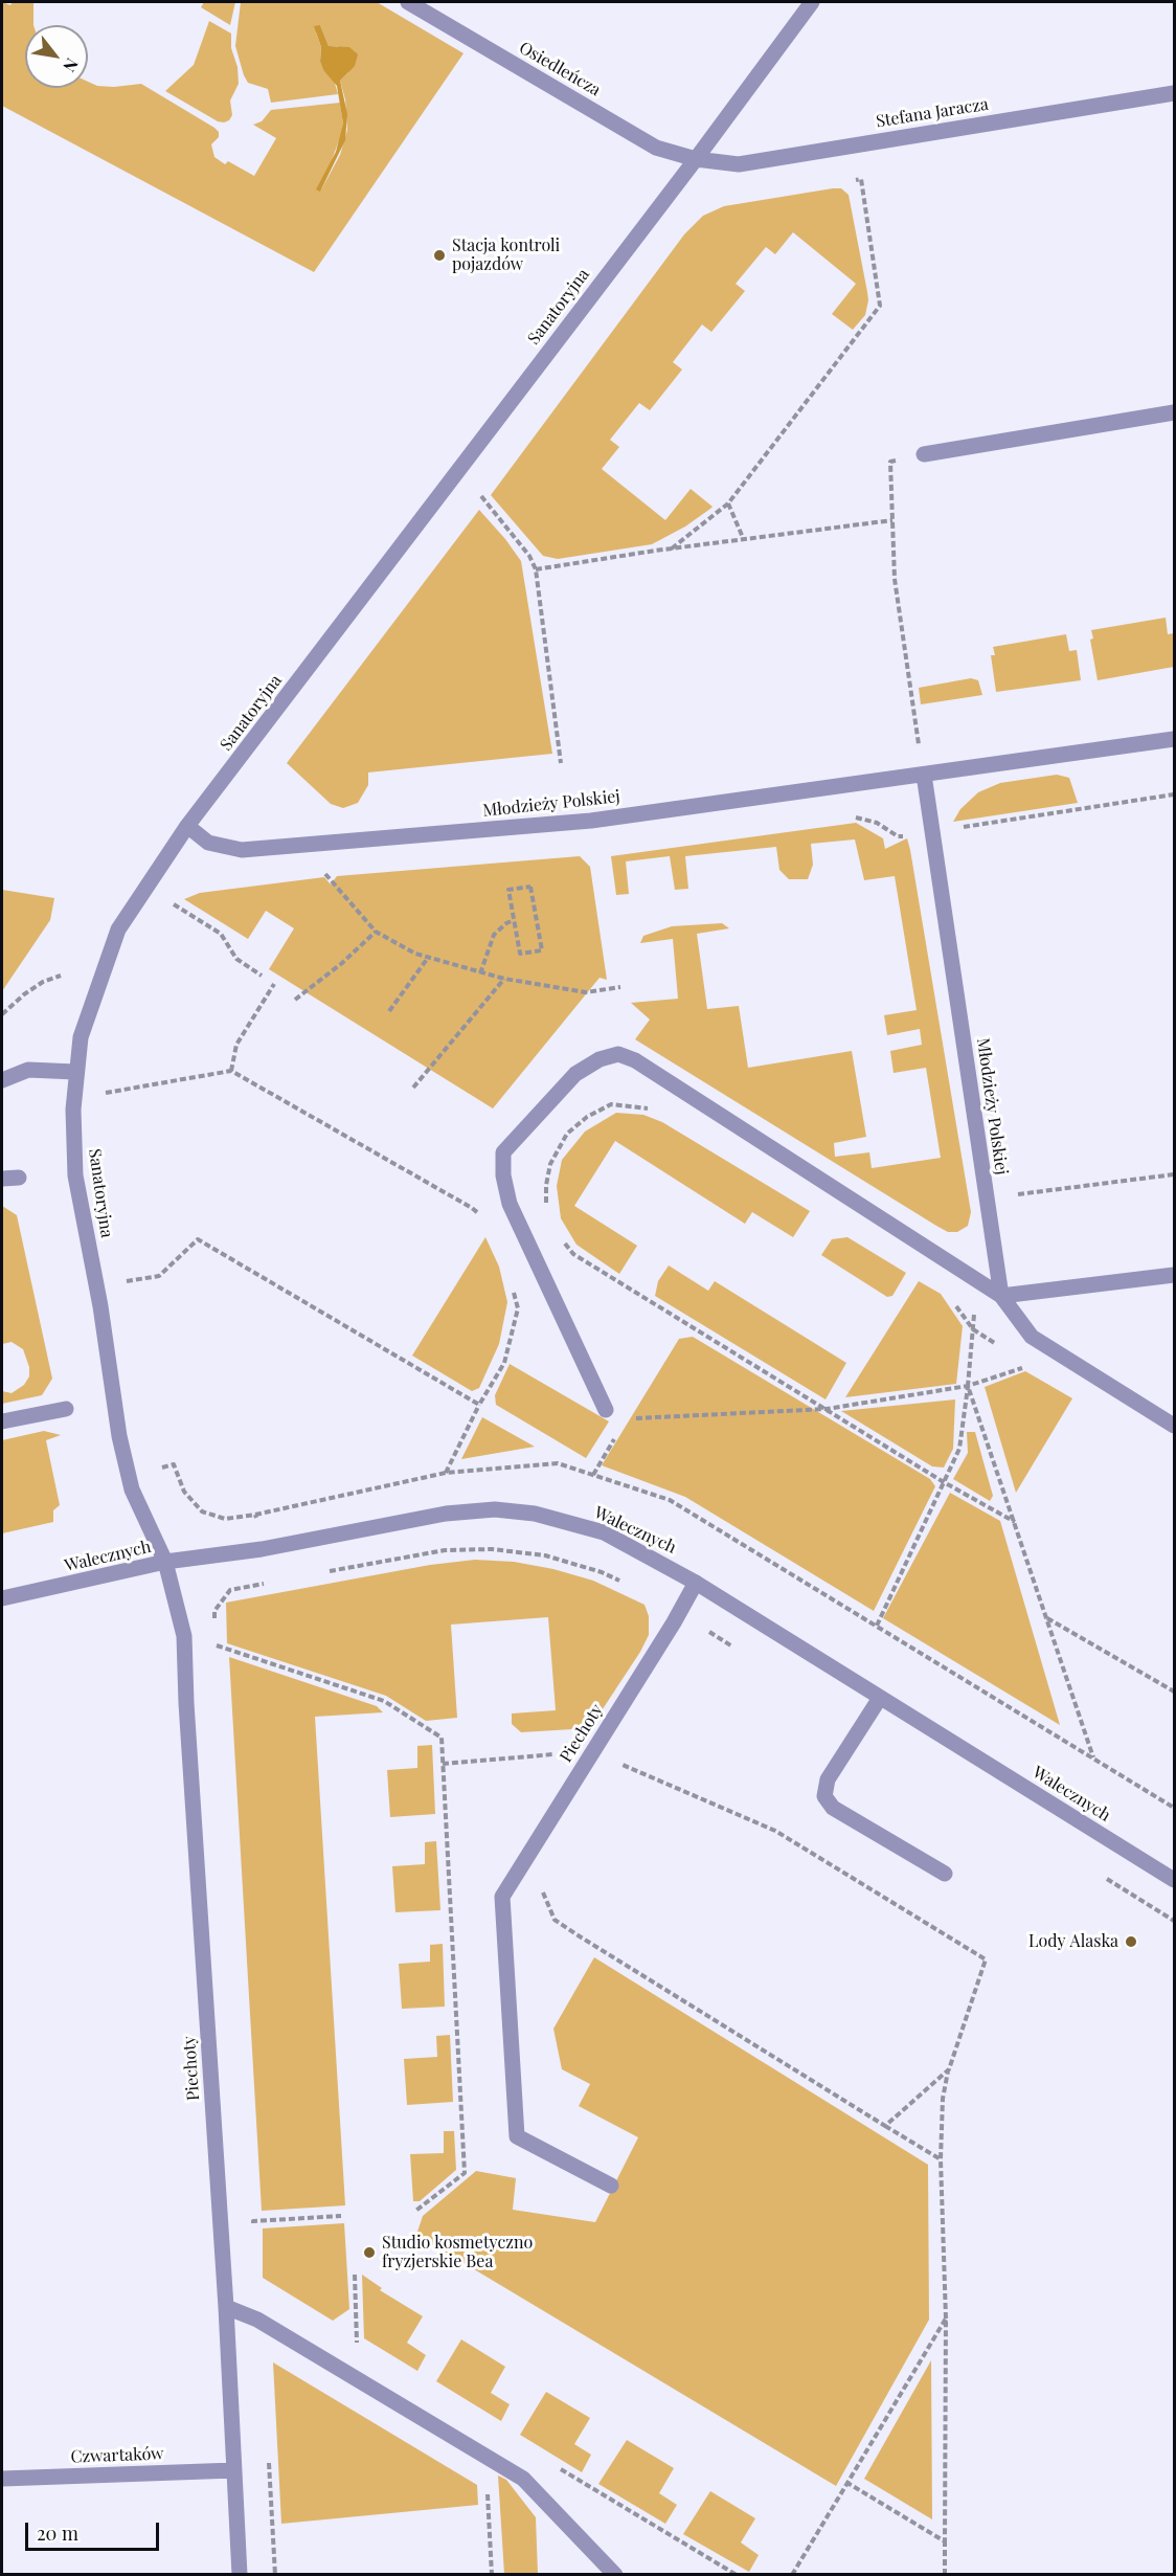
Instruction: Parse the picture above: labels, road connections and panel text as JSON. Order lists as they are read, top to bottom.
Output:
{
  "streets": {
    "street": [
      "Osiedleńcza",
      "Stefana Jaracza",
      "Sanatoryjna",
      "Młodzieży Polskiej",
      "Walecznych",
      "Piechoty",
      "Czwartaków"
    ]
  },
  "crossings": [
    ["Osiedleńcza", "Stefana Jaracza"],
    ["Osiedleńcza", "Sanatoryjna"],
    ["Stefana Jaracza", "Sanatoryjna"],
    ["Sanatoryjna", "Młodzieży Polskiej"],
    ["Sanatoryjna", "Walecznych"],
    ["Sanatoryjna", "Piechoty"],
    ["Walecznych", "Piechoty"],
    ["Piechoty", "Czwartaków"]
  ],
  "places": ["Stacja kontroli pojazdów", "Lody Alaska", "Studio kosmetyczno fryzjerskie Bea"],
  "scale_bar": "20 m",
  "north": "bottom right"
}
